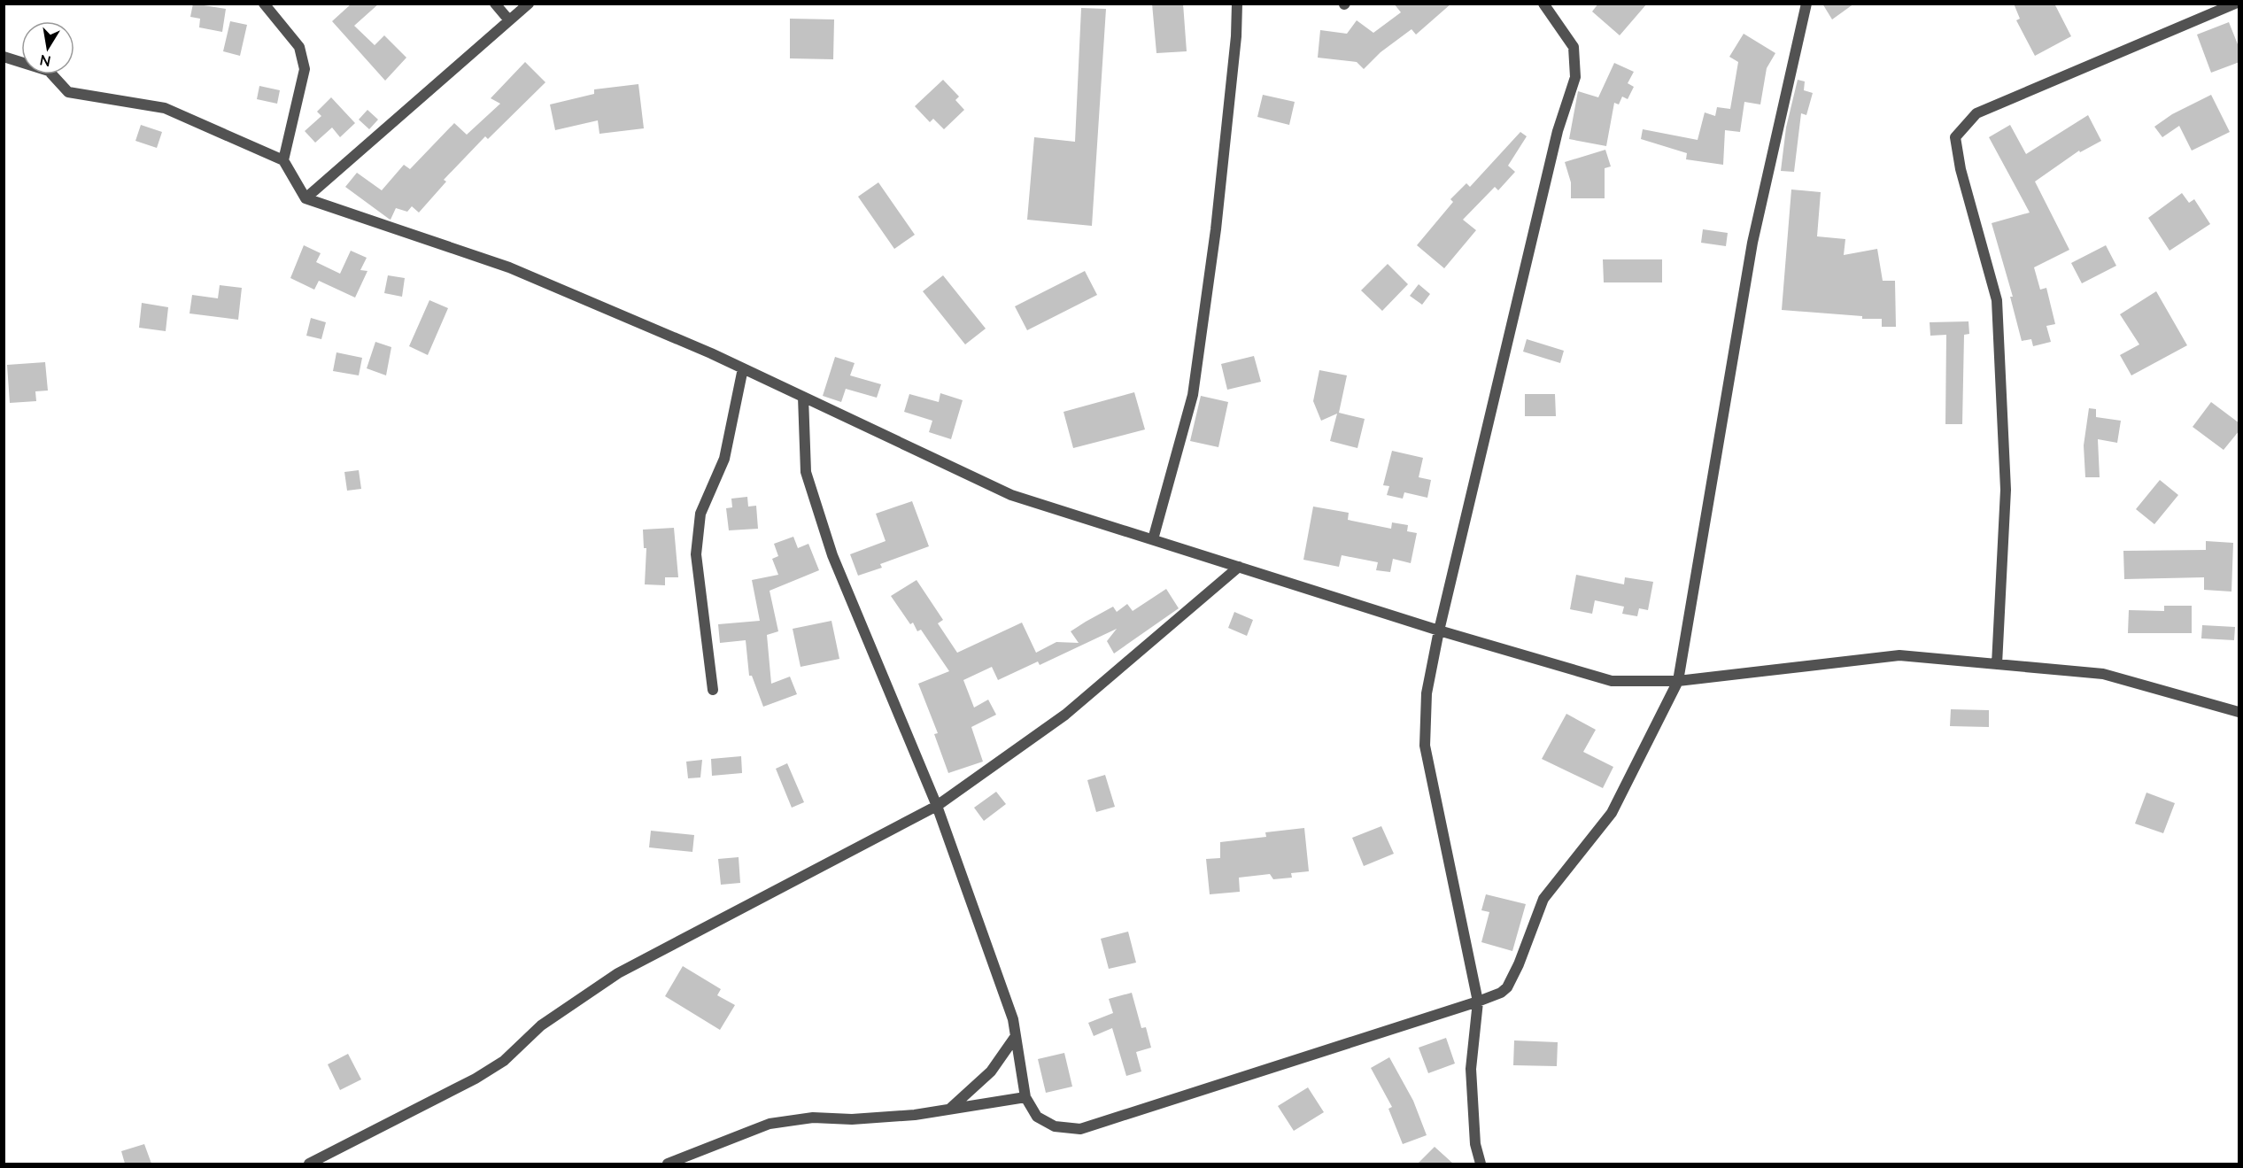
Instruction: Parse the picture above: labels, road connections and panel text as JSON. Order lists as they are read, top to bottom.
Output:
{
  "north": "bottom"
}
